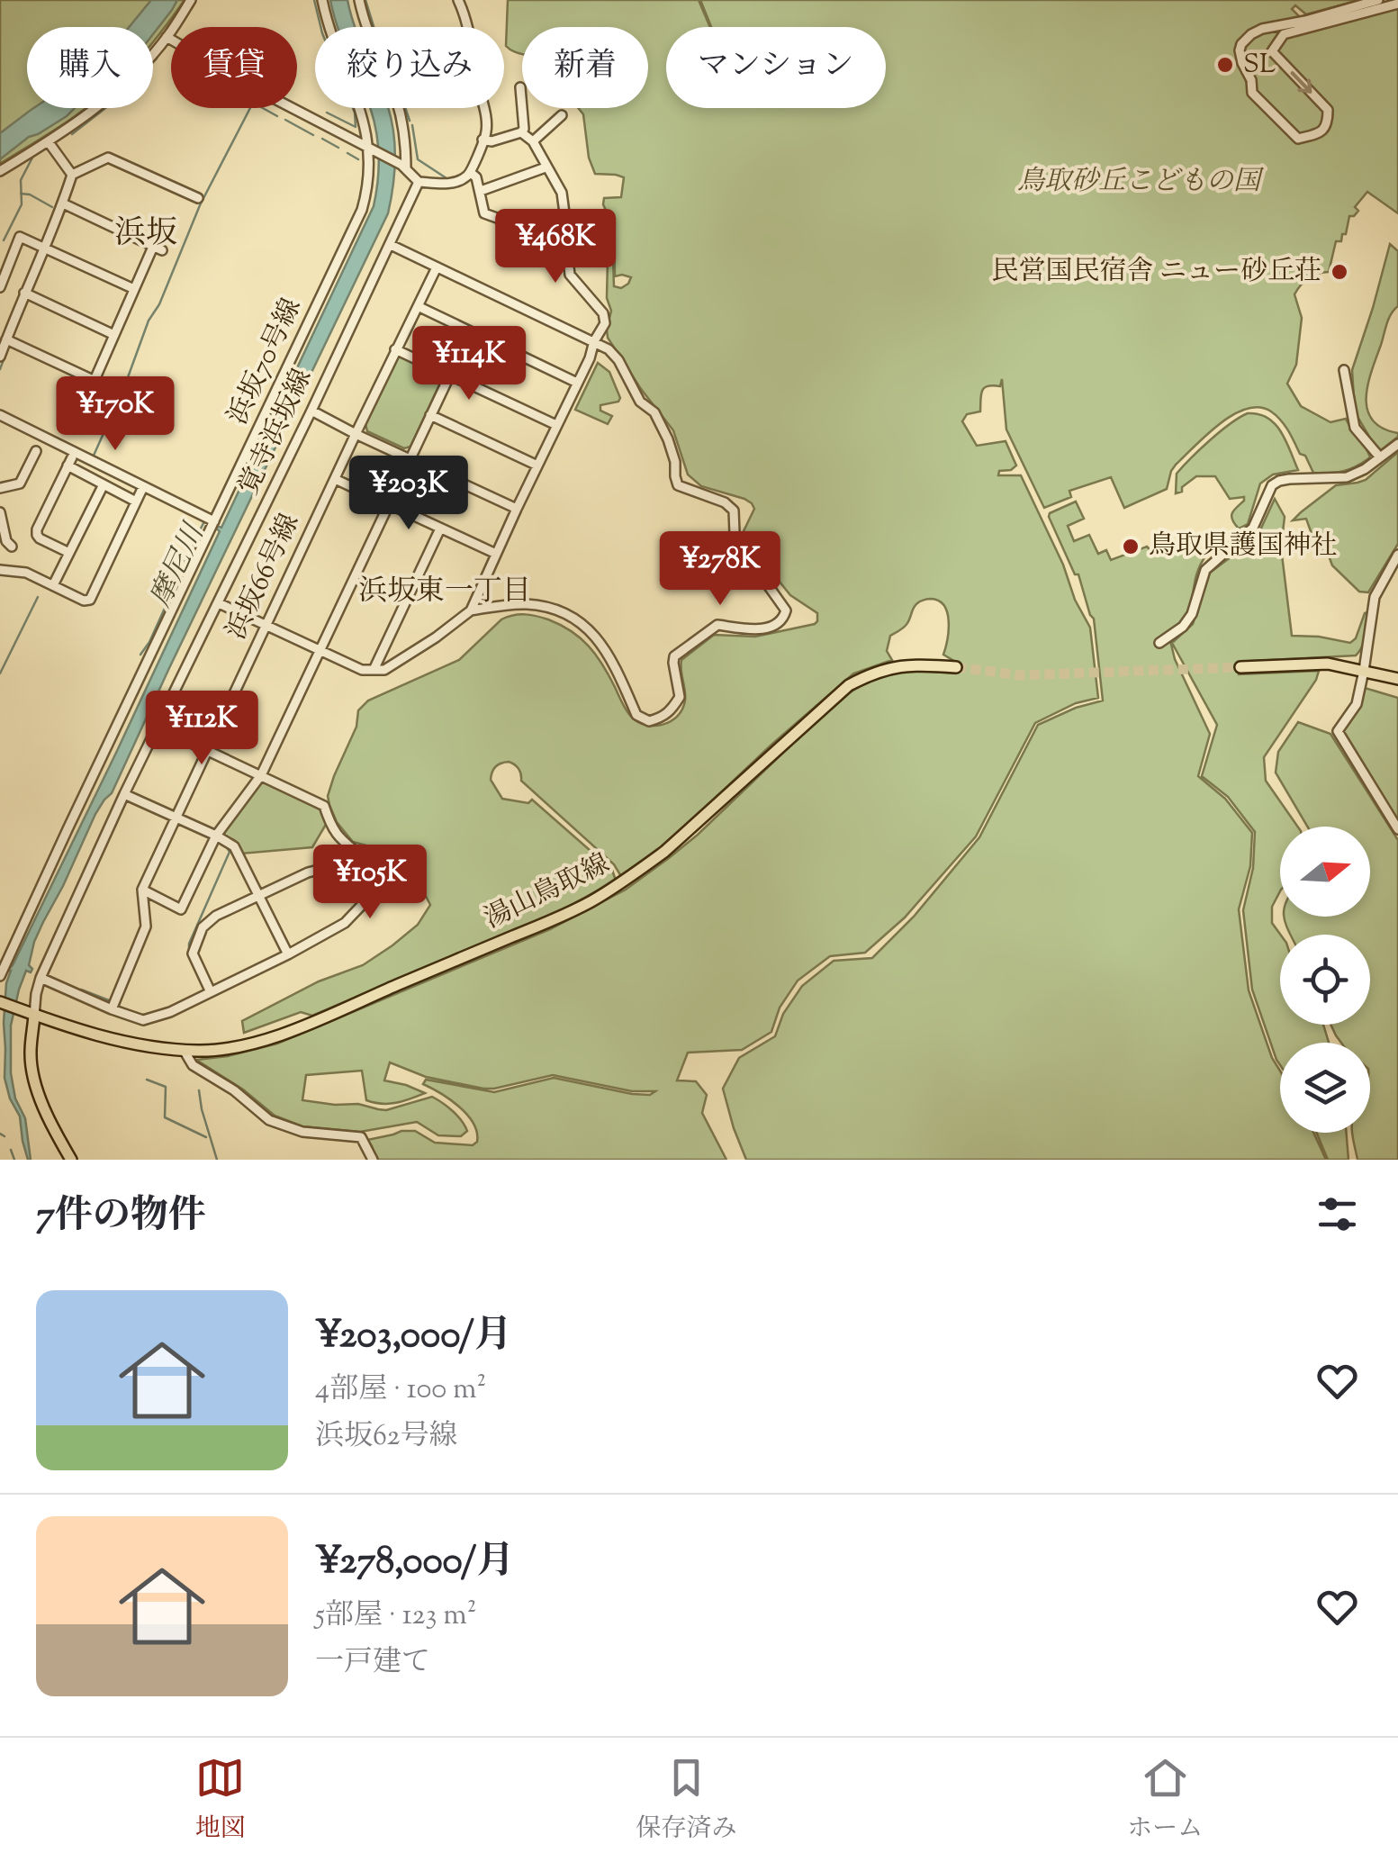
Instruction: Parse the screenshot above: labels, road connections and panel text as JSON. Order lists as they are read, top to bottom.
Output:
{
  "streets": {
    "main road": ["湯山鳥取線"],
    "street": ["浜坂70号線", "覚寺浜坂線", "浜坂66号線"]
  },
  "crossings": [
    ["覚寺浜坂線", "湯山鳥取線"]
  ],
  "districts": ["浜坂", "浜坂東一丁目"],
  "water": ["摩尼川"],
  "parks": ["鳥取砂丘こどもの国"],
  "places": ["SL", "民営国民宿舎 ニュー砂丘荘", "鳥取県護国神社"],
  "north": "right",
  "page": {
    "chip": [
      "購入",
      "賃貸",
      "絞り込み",
      "新着",
      "マンション"
    ],
    "price": [
      "¥468K",
      "¥114K",
      "¥170K",
      "¥203K",
      "¥278K",
      "¥112K",
      "¥105K"
    ],
    "heading": "7件の物件",
    "list": [
      {
        "name": "¥203,000/月",
        "note": "4部屋 · 100 m² · 浜坂62号線"
      },
      {
        "name": "¥278,000/月",
        "note": "5部屋 · 123 m² · 一戸建て"
      }
    ],
    "tabs": ["地図", "保存済み", "ホーム"]
  }
}
